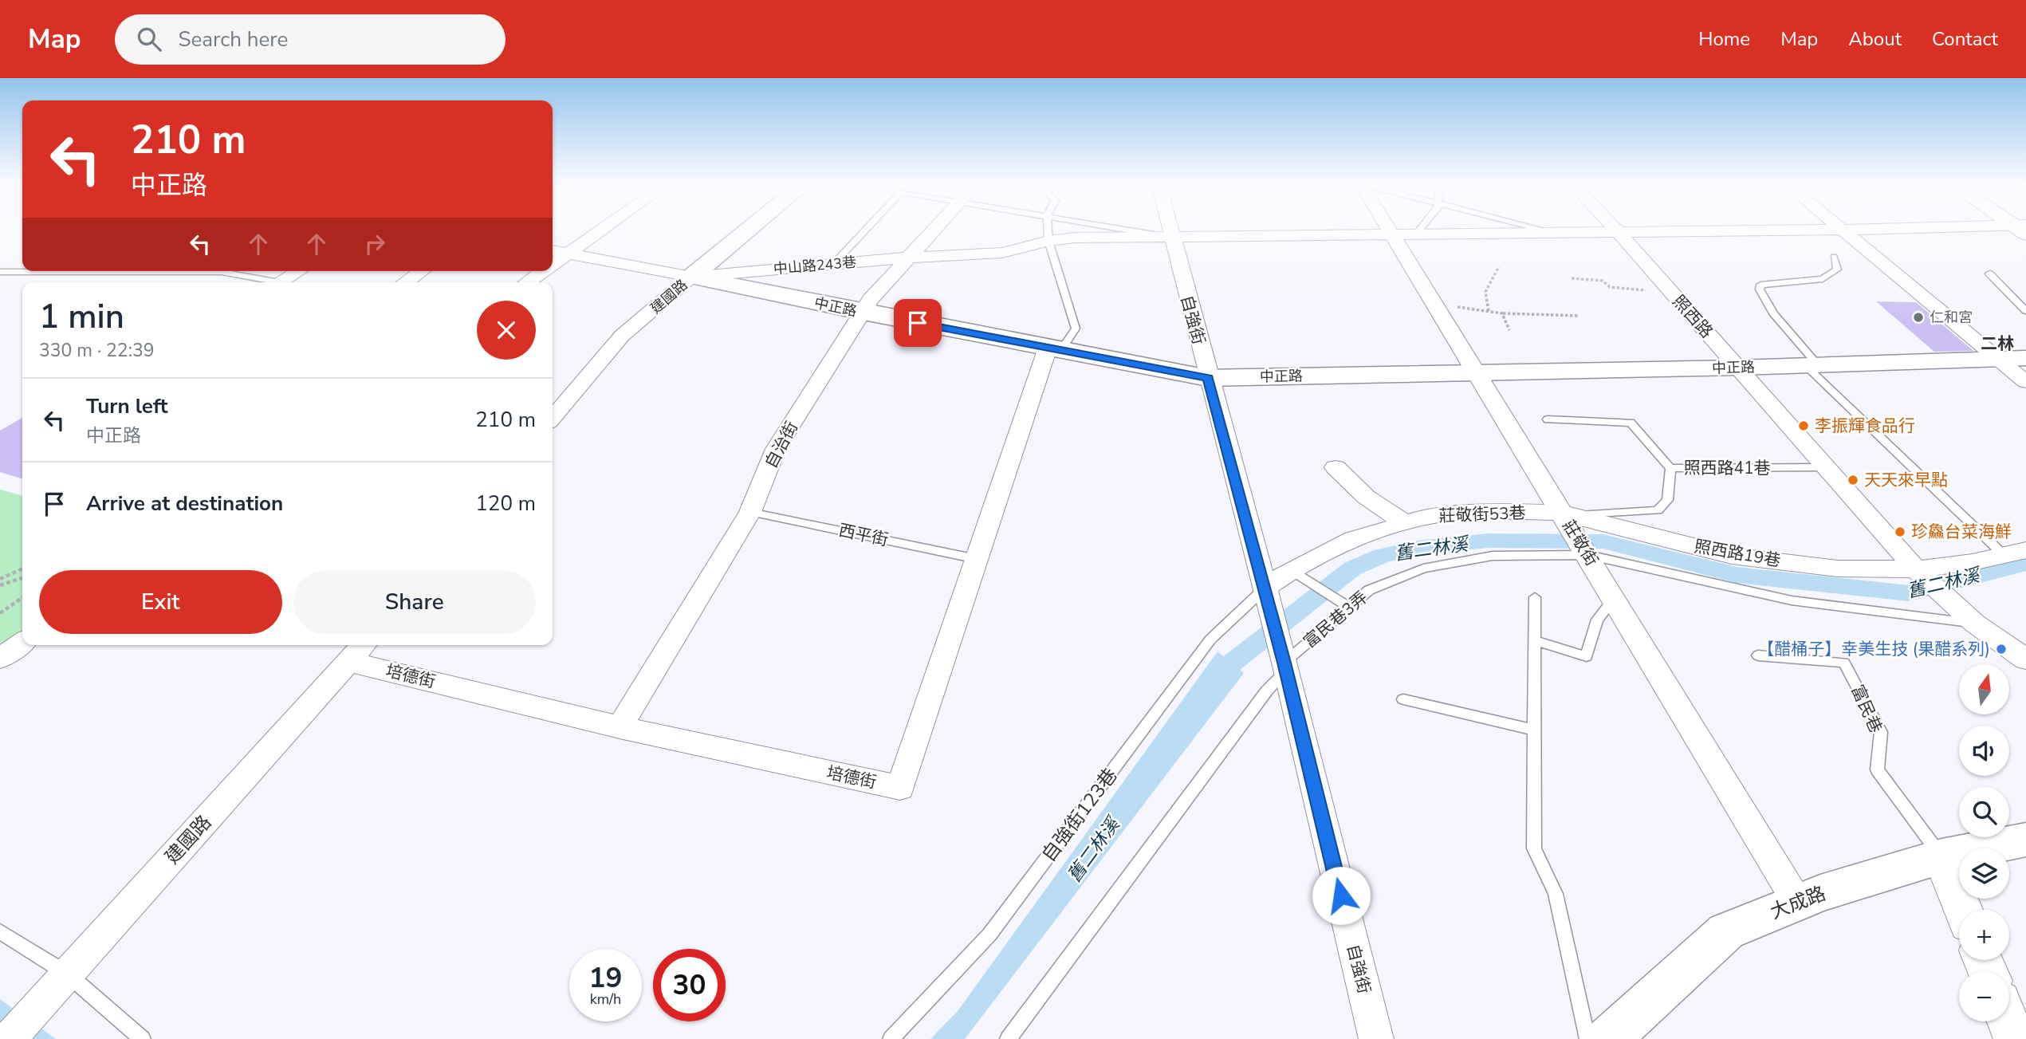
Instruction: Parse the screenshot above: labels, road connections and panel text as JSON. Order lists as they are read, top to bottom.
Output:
{
  "streets": {
    "main road": ["建國路", "中正路", "大成路"],
    "street": [
      "中山路243巷",
      "照西路",
      "自強街",
      "自治街",
      "莊敬街53巷",
      "莊敬街",
      "照西路19巷",
      "培德街"
    ],
    "lane": [
      "照西路41巷",
      "西平街",
      "富民巷3弄",
      "富民巷",
      "自強街123巷"
    ]
  },
  "crossings": [
    ["中山路243巷", "建國路"],
    ["中山路243巷", "中正路"],
    ["中山路243巷", "照西路"],
    ["中山路243巷", "自強街"],
    ["中山路243巷", "自治街"],
    ["中山路243巷", "莊敬街"],
    ["建國路", "中正路"],
    ["建國路", "培德街"],
    ["中正路", "照西路"],
    ["中正路", "自強街"],
    ["中正路", "自治街"],
    ["中正路", "莊敬街"],
    ["中正路", "培德街"],
    ["照西路", "照西路41巷"],
    ["照西路", "照西路19巷"],
    ["照西路", "富民巷3弄"],
    ["自強街", "莊敬街53巷"],
    ["自強街", "富民巷3弄"],
    ["自強街", "自強街123巷"],
    ["自治街", "西平街"],
    ["自治街", "培德街"],
    ["莊敬街53巷", "莊敬街"],
    ["莊敬街53巷", "照西路19巷"],
    ["莊敬街53巷", "自強街123巷"],
    ["西平街", "培德街"],
    ["莊敬街", "照西路19巷"],
    ["莊敬街", "富民巷3弄"],
    ["莊敬街", "大成路"],
    ["富民巷", "大成路"]
  ],
  "districts": ["二林"],
  "water": ["舊二林溪"],
  "places": [
    "仁和宮",
    "李振輝食品行",
    "天天來早點",
    "珍鱻台菜海鮮",
    "【醋桶子】幸美生技 (果醋系列)"
  ],
  "north": "top",
  "page": {
    "header": "Map",
    "search": "Search here",
    "nav": [
      "Home",
      "Map",
      "About",
      "Contact"
    ],
    "turn": ["210 m", "中正路"],
    "heading": ["1 min", "330 m · 22:39"],
    "list": [
      {
        "name": "Turn left",
        "note": "中正路",
        "value": "210 m"
      },
      {
        "name": "Arrive at destination",
        "value": "120 m"
      }
    ],
    "buttons": ["Exit", "Share"],
    "map_buttons": ["+", "−"],
    "speed": "19 km/h",
    "limit": "30"
  }
}
